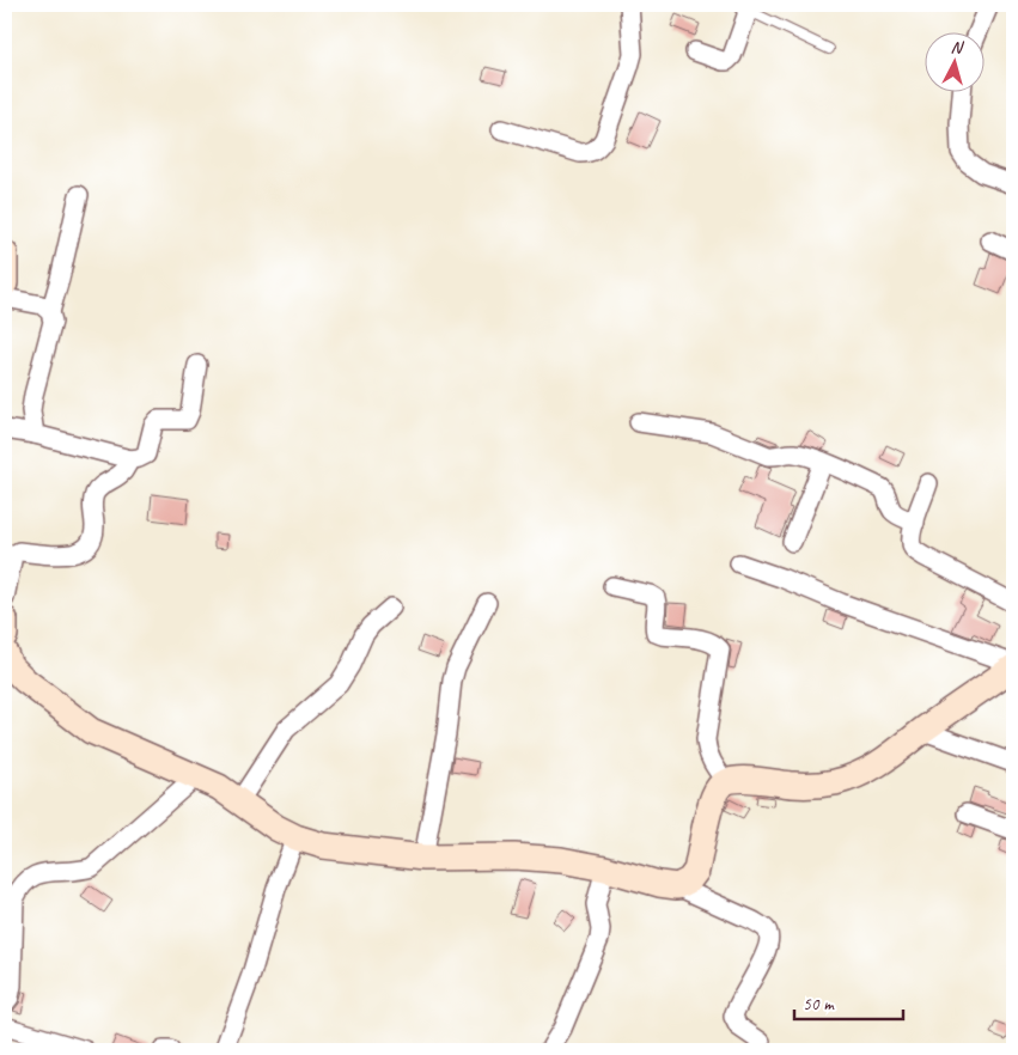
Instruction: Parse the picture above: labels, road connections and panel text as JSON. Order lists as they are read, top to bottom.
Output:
{
  "scale_bar": "50 m",
  "north": "top"
}
